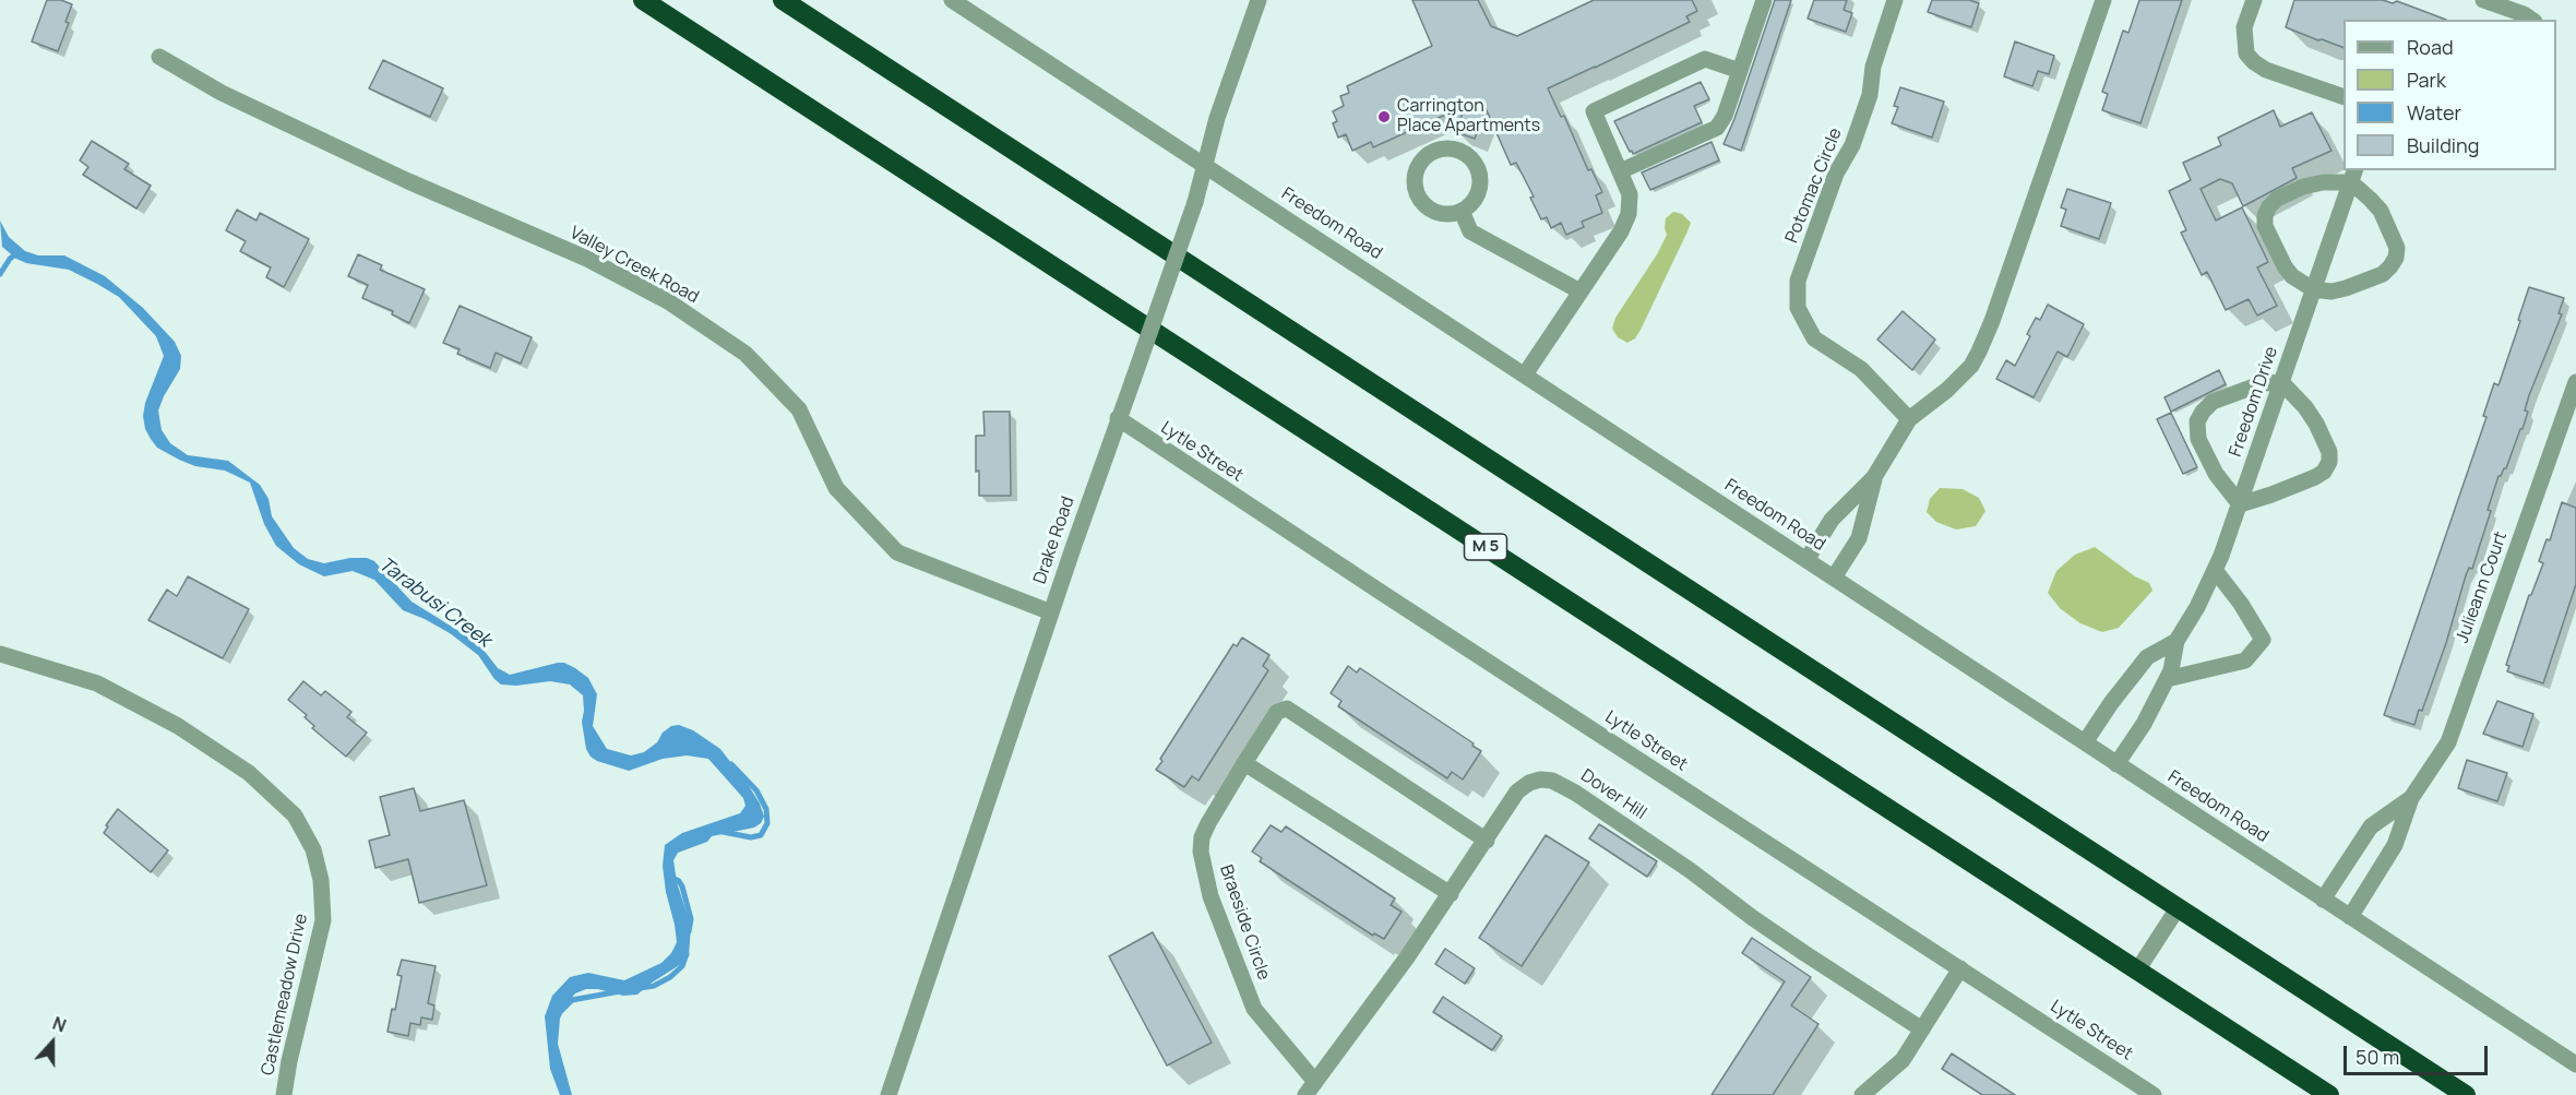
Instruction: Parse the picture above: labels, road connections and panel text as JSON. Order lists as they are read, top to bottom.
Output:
{
  "streets": {
    "highway": ["M 5"],
    "street": [
      "Potomac Circle",
      "Freedom Road",
      "Valley Creek Road",
      "Freedom Drive",
      "Lytle Street",
      "Drake Road",
      "Julieann Court",
      "Dover Hill",
      "Braeside Circle",
      "Castlemeadow Drive"
    ]
  },
  "crossings": [
    ["Freedom Road", "Freedom Drive"],
    ["Freedom Road", "Drake Road"],
    ["Freedom Road", "Julieann Court"],
    ["Valley Creek Road", "Drake Road"],
    ["Lytle Street", "Drake Road"],
    ["Dover Hill", "Braeside Circle"]
  ],
  "water": ["Tarabusi Creek"],
  "places": ["Carrington Place Apartments"],
  "legend": [
    "Road",
    "Park",
    "Water",
    "Building"
  ],
  "scale_bar": "50 m",
  "north": "top"
}
